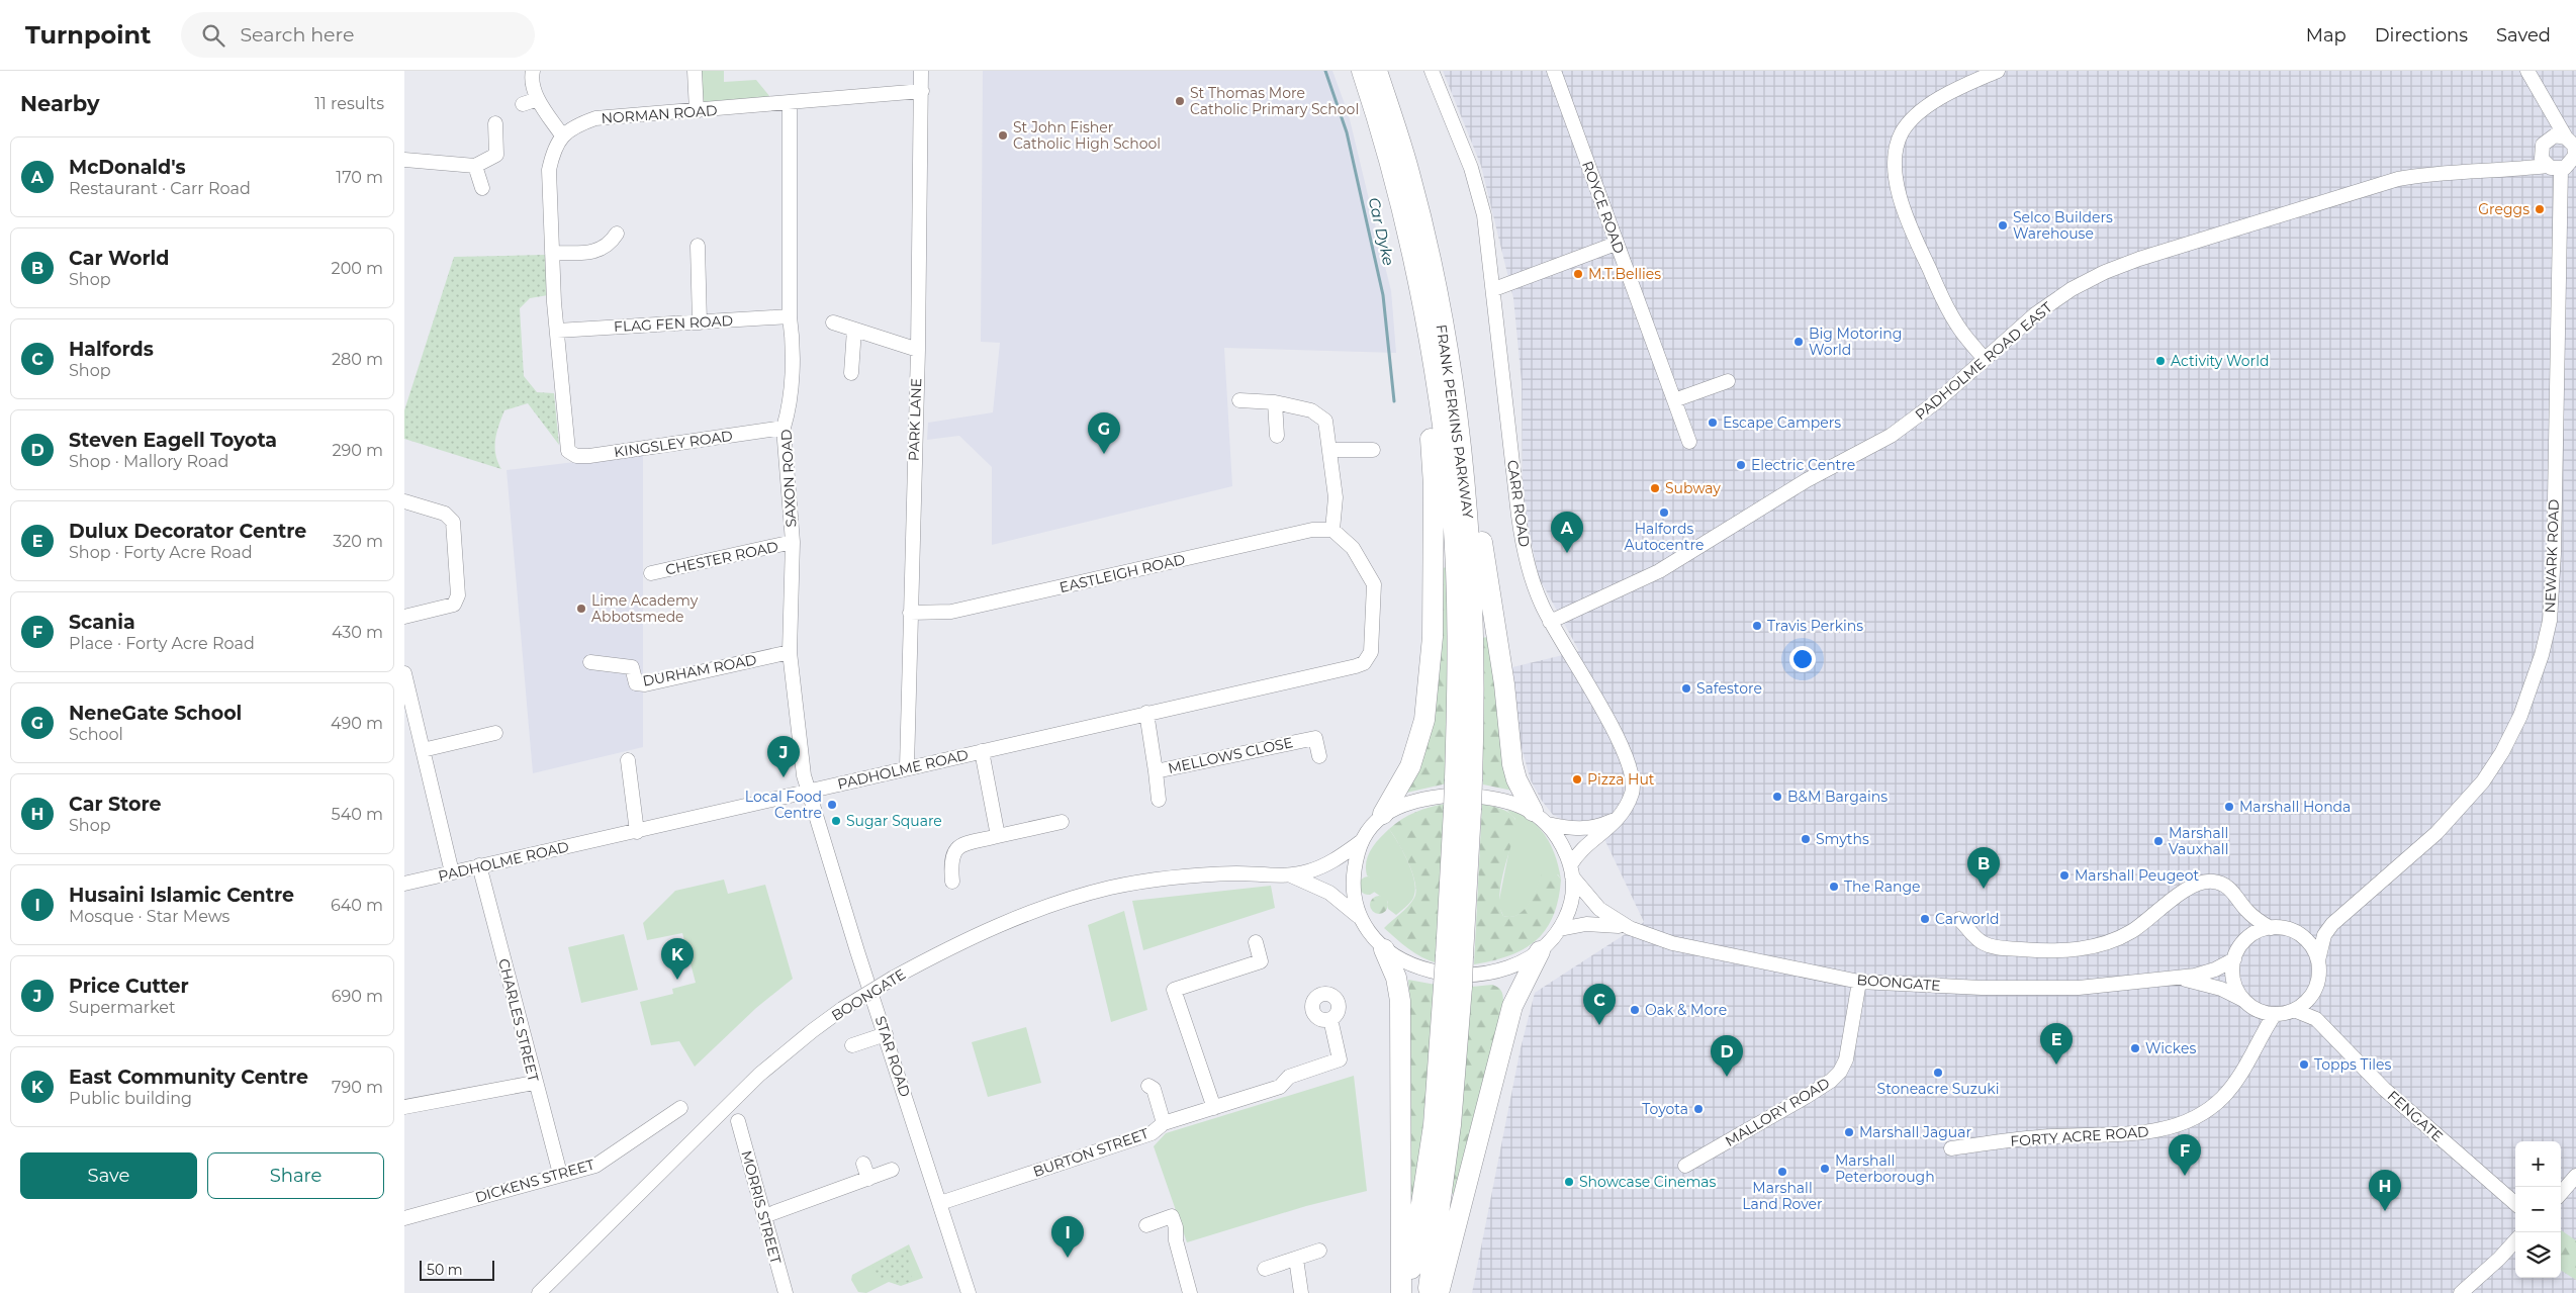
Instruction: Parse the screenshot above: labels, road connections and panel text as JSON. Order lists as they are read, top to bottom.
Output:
{
  "streets": {
    "highway": ["FRANK PERKINS PARKWAY"],
    "street": [
      "NORMAN ROAD",
      "ROYCE ROAD",
      "FLAG FEN ROAD",
      "PADHOLME ROAD EAST",
      "PARK LANE",
      "KINGSLEY ROAD",
      "SAXON ROAD",
      "CARR ROAD",
      "NEWARK ROAD",
      "CHESTER ROAD",
      "EASTLEIGH ROAD",
      "DURHAM ROAD",
      "MELLOWS CLOSE",
      "PADHOLME ROAD",
      "BOONGATE",
      "CHARLES STREET",
      "STAR ROAD",
      "MALLORY ROAD",
      "FENGATE",
      "FORTY ACRE ROAD",
      "BURTON STREET",
      "DICKENS STREET",
      "MORRIS STREET"
    ]
  },
  "crossings": [
    ["NORMAN ROAD", "PARK LANE"],
    ["NORMAN ROAD", "SAXON ROAD"],
    ["FLAG FEN ROAD", "KINGSLEY ROAD"],
    ["FLAG FEN ROAD", "SAXON ROAD"],
    ["PADHOLME ROAD EAST", "CARR ROAD"],
    ["PADHOLME ROAD EAST", "NEWARK ROAD"],
    ["PARK LANE", "EASTLEIGH ROAD"],
    ["PARK LANE", "PADHOLME ROAD"],
    ["KINGSLEY ROAD", "SAXON ROAD"],
    ["SAXON ROAD", "CHESTER ROAD"],
    ["SAXON ROAD", "DURHAM ROAD"],
    ["SAXON ROAD", "PADHOLME ROAD"],
    ["SAXON ROAD", "STAR ROAD"],
    ["CARR ROAD", "BOONGATE"],
    ["NEWARK ROAD", "BOONGATE"],
    ["NEWARK ROAD", "FENGATE"],
    ["NEWARK ROAD", "FORTY ACRE ROAD"],
    ["EASTLEIGH ROAD", "PADHOLME ROAD"],
    ["MELLOWS CLOSE", "PADHOLME ROAD"],
    ["PADHOLME ROAD", "CHARLES STREET"],
    ["PADHOLME ROAD", "STAR ROAD"],
    ["BOONGATE", "MALLORY ROAD"],
    ["BOONGATE", "FENGATE"],
    ["BOONGATE", "FORTY ACRE ROAD"],
    ["CHARLES STREET", "DICKENS STREET"],
    ["STAR ROAD", "BURTON STREET"],
    ["FENGATE", "FORTY ACRE ROAD"]
  ],
  "water": ["Car Dyke"],
  "places": [
    "St Thomas More Catholic Primary School",
    "St John Fisher Catholic High School",
    "Greggs",
    "Selco Builders Warehouse",
    "M.T.Bellies",
    "Big Motoring World",
    "Activity World",
    "Escape Campers",
    "Electric Centre",
    "Subway",
    "Halfords Autocentre",
    "Lime Academy Abbotsmede",
    "Travis Perkins",
    "Safestore",
    "Pizza Hut",
    "B&M Bargains",
    "Local Food Centre",
    "Marshall Honda",
    "Sugar Square",
    "Smyths",
    "Marshall Vauxhall",
    "Marshall Peugeot",
    "The Range",
    "Carworld",
    "Oak & More",
    "Wickes",
    "Topps Tiles",
    "Stoneacre Suzuki",
    "Toyota",
    "Marshall Jaguar",
    "Marshall Peterborough",
    "Marshall Land Rover",
    "Showcase Cinemas"
  ],
  "scale_bar": "50 m",
  "page": {
    "header": "Turnpoint",
    "search": "Search here",
    "nav": ["Map", "Directions", "Saved"],
    "heading": ["Nearby", "11 results"],
    "list": [
      {
        "mark": "A",
        "name": "McDonald's",
        "note": "Restaurant · Carr Road",
        "value": "170 m"
      },
      {
        "mark": "B",
        "name": "Car World",
        "note": "Shop",
        "value": "200 m"
      },
      {
        "mark": "C",
        "name": "Halfords",
        "note": "Shop",
        "value": "280 m"
      },
      {
        "mark": "D",
        "name": "Steven Eagell Toyota",
        "note": "Shop · Mallory Road",
        "value": "290 m"
      },
      {
        "mark": "E",
        "name": "Dulux Decorator Centre",
        "note": "Shop · Forty Acre Road",
        "value": "320 m"
      },
      {
        "mark": "F",
        "name": "Scania",
        "note": "Place · Forty Acre Road",
        "value": "430 m"
      },
      {
        "mark": "G",
        "name": "NeneGate School",
        "note": "School",
        "value": "490 m"
      },
      {
        "mark": "H",
        "name": "Car Store",
        "note": "Shop",
        "value": "540 m"
      },
      {
        "mark": "I",
        "name": "Husaini Islamic Centre",
        "note": "Mosque · Star Mews",
        "value": "640 m"
      },
      {
        "mark": "J",
        "name": "Price Cutter",
        "note": "Supermarket",
        "value": "690 m"
      },
      {
        "mark": "K",
        "name": "East Community Centre",
        "note": "Public building",
        "value": "790 m"
      }
    ],
    "pins": [
      "G",
      "A",
      "J",
      "B",
      "K",
      "C",
      "E",
      "D",
      "F",
      "H",
      "I"
    ],
    "buttons": ["Save", "Share"],
    "map_buttons": ["+", "−"],
    "scale": "50 m"
  }
}
